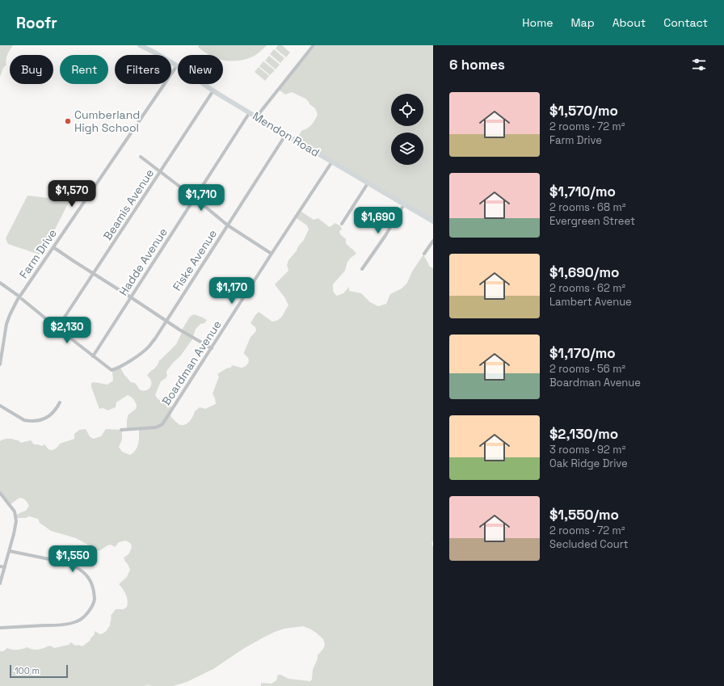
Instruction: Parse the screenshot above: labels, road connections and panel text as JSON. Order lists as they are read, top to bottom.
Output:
{
  "streets": {
    "main road": ["Mendon Road"],
    "street": [
      "Beamis Avenue",
      "Farm Drive",
      "Fiske Avenue",
      "Hadde Avenue",
      "Boardman Avenue"
    ]
  },
  "crossings": [
    ["Mendon Road", "Beamis Avenue"],
    ["Mendon Road", "Farm Drive"],
    ["Mendon Road", "Fiske Avenue"],
    ["Mendon Road", "Hadde Avenue"],
    ["Mendon Road", "Boardman Avenue"],
    ["Fiske Avenue", "Hadde Avenue"]
  ],
  "places": ["Cumberland High School"],
  "scale_bar": "100 m",
  "page": {
    "header": "Roofr",
    "nav": [
      "Home",
      "Map",
      "About",
      "Contact"
    ],
    "heading": "6 homes",
    "chip": [
      "Buy",
      "Rent",
      "Filters",
      "New"
    ],
    "list": [
      {
        "name": "$1,570/mo",
        "note": "2 rooms · 72 m² · Farm Drive"
      },
      {
        "name": "$1,710/mo",
        "note": "2 rooms · 68 m² · Evergreen Street"
      },
      {
        "name": "$1,690/mo",
        "note": "2 rooms · 62 m² · Lambert Avenue"
      },
      {
        "name": "$1,170/mo",
        "note": "2 rooms · 56 m² · Boardman Avenue"
      },
      {
        "name": "$2,130/mo",
        "note": "3 rooms · 92 m² · Oak Ridge Drive"
      },
      {
        "name": "$1,550/mo",
        "note": "2 rooms · 72 m² · Secluded Court"
      }
    ],
    "price": [
      "$1,570",
      "$1,710",
      "$1,690",
      "$1,170",
      "$2,130",
      "$1,550"
    ],
    "scale": "100 m"
  }
}
